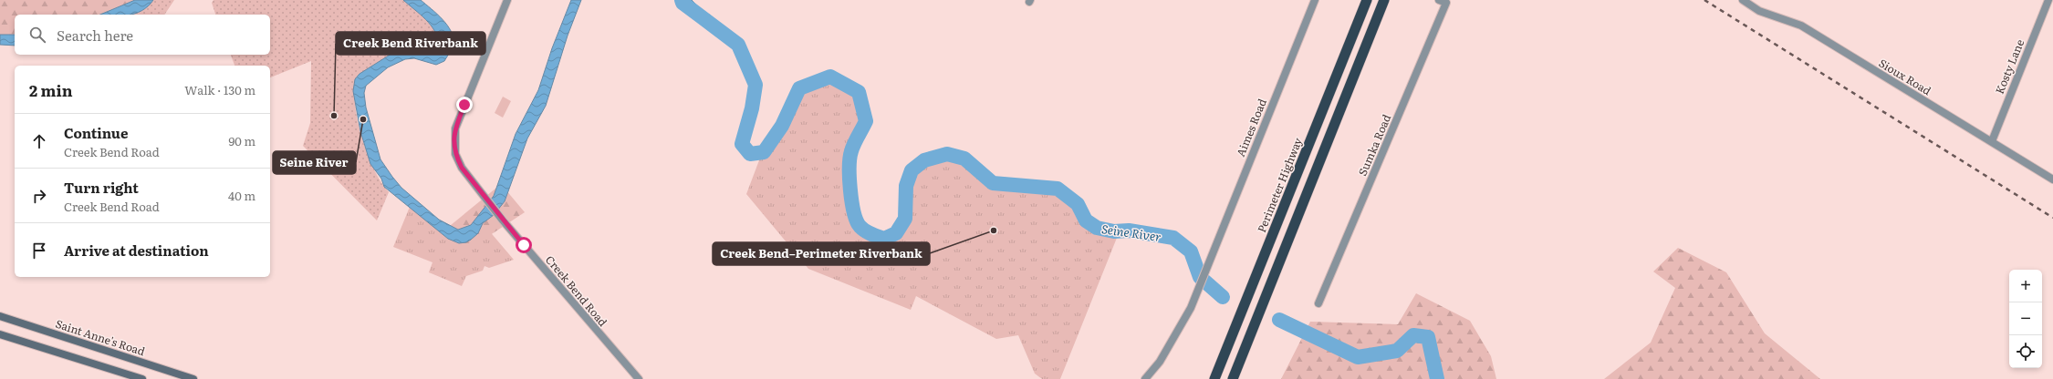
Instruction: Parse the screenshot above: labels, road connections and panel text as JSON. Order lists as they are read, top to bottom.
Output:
{
  "streets": {
    "highway": ["Perimeter Highway"],
    "main road": ["Saint Anne's Road"],
    "street": [
      "Kosty Lane",
      "Sioux Road",
      "Aimes Road",
      "Sumka Road",
      "Creek Bend Road"
    ]
  },
  "crossings": [
    ["Kosty Lane", "Sioux Road"]
  ],
  "water": ["Seine River"],
  "places": ["Creek Bend Riverbank", "Seine River", "Creek Bend–Perimeter Riverbank"],
  "page": {
    "search": "Search here",
    "heading": ["2 min", "Walk · 130 m"],
    "list": [
      ["Continue", "Creek Bend Road", "90 m"],
      ["Turn right", "Creek Bend Road", "40 m"],
      "Arrive at destination"
    ],
    "map_buttons": ["+", "−"]
  }
}
